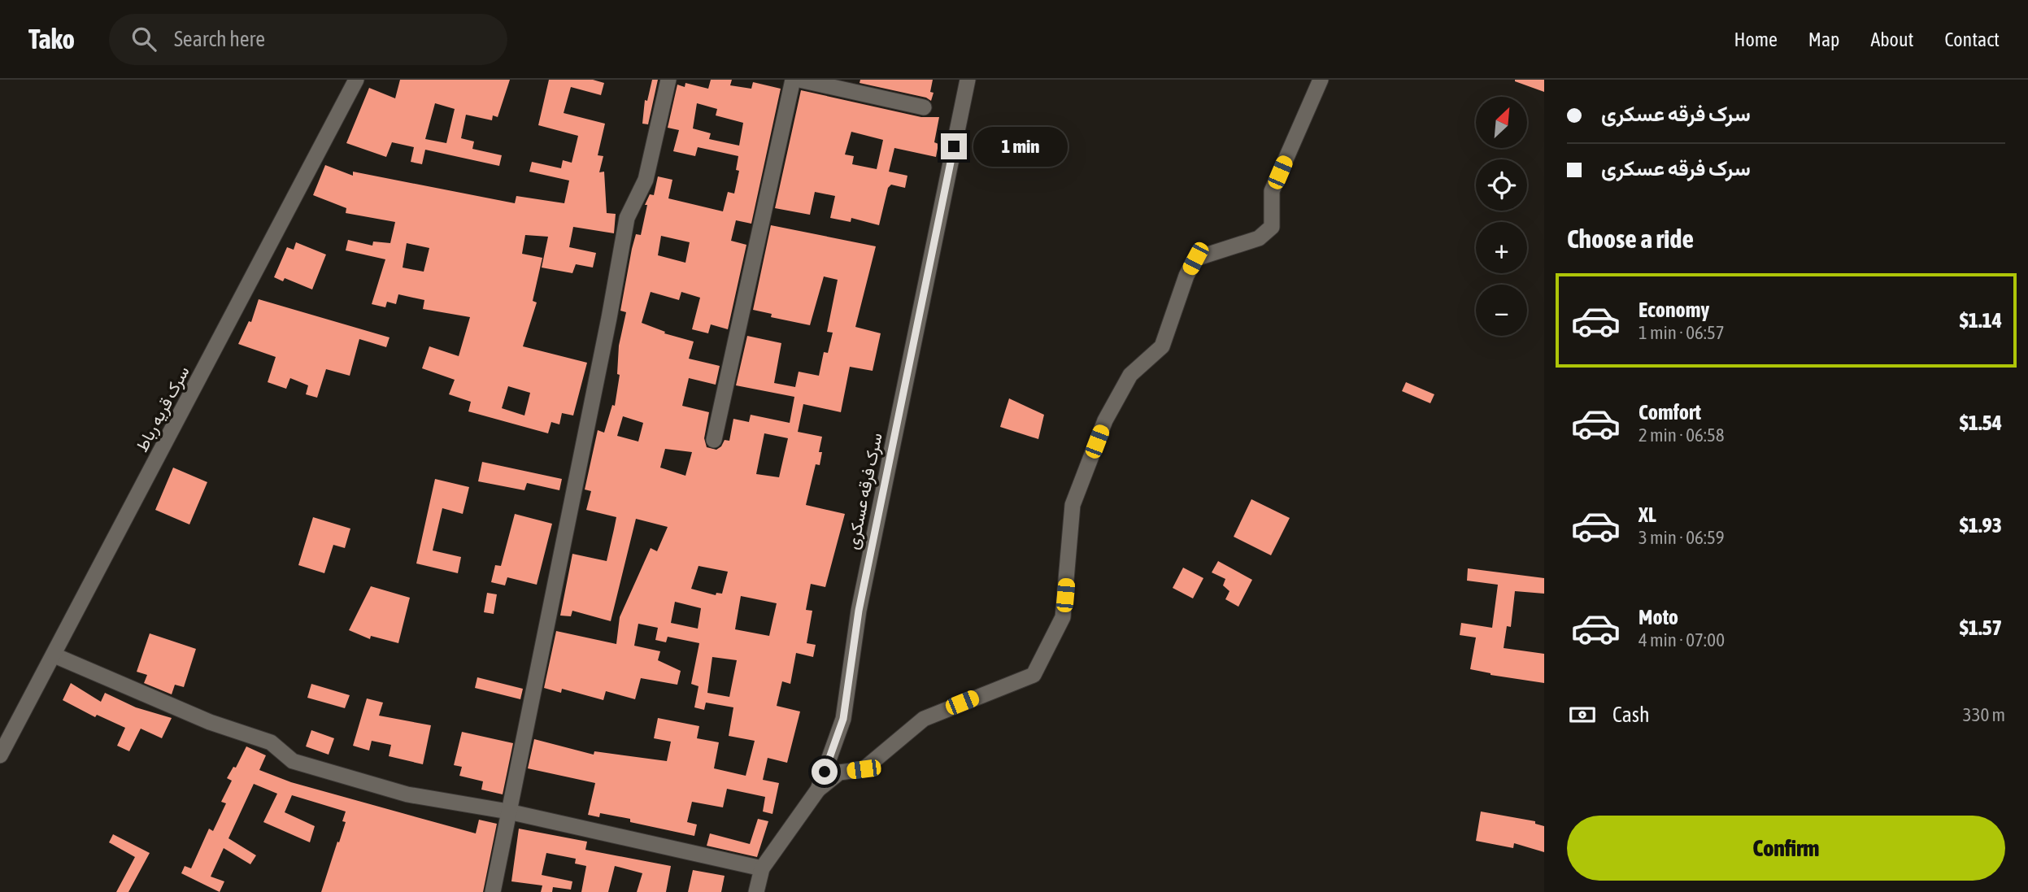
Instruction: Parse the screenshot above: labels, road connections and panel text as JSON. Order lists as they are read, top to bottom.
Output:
{
  "streets": {
    "street": ["سرک قریه رباط", "سرک فرقه عسکری"]
  },
  "north": "top right",
  "page": {
    "header": "Tako",
    "search": "Search here",
    "nav": [
      "Home",
      "Map",
      "About",
      "Contact"
    ],
    "banner": ["سرک فرقه عسکری", "سرک فرقه عسکری"],
    "map_buttons": ["+", "−"],
    "bubble": "1 min",
    "heading": "Choose a ride",
    "list": [
      {
        "name": "Economy",
        "note": "1 min · 06:57",
        "value": "$1.14"
      },
      {
        "name": "Comfort",
        "note": "2 min · 06:58",
        "value": "$1.54"
      },
      {
        "name": "XL",
        "note": "3 min · 06:59",
        "value": "$1.93"
      },
      {
        "name": "Moto",
        "note": "4 min · 07:00",
        "value": "$1.57"
      }
    ],
    "pay": ["Cash", "330 m"],
    "buttons": "Confirm"
  }
}
